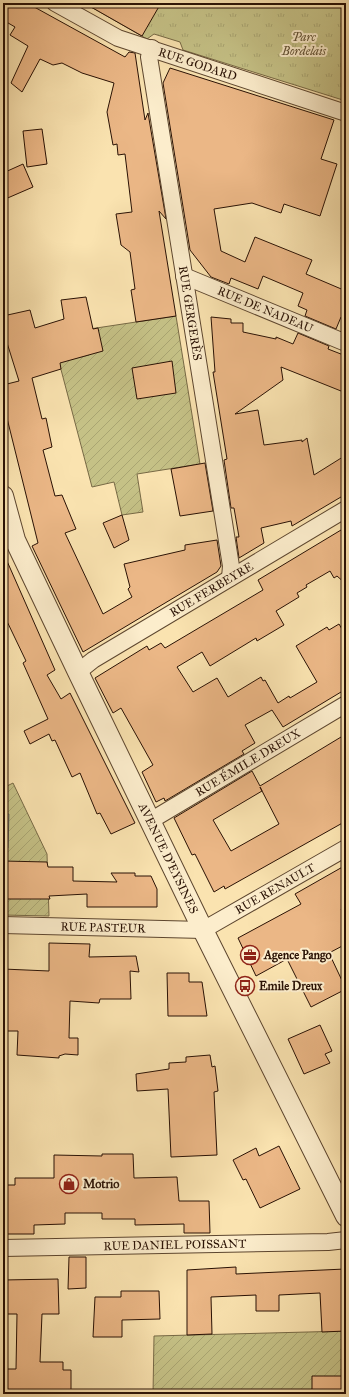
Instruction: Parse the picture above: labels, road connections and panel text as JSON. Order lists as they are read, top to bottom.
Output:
{
  "streets": {
    "street": [
      "RUE GODARD",
      "RUE DE NADEAU",
      "RUE GERGERÈS",
      "RUE FERBEYRE",
      "RUE ÉMILE DREUX",
      "AVENUE D'EYSINES",
      "RUE RENAULT",
      "RUE PASTEUR",
      "RUE DANIEL POISSANT"
    ]
  },
  "crossings": [
    ["RUE GODARD", "RUE GERGERÈS"],
    ["RUE DE NADEAU", "RUE GERGERÈS"],
    ["RUE GERGERÈS", "RUE FERBEYRE"],
    ["RUE FERBEYRE", "AVENUE D'EYSINES"],
    ["RUE ÉMILE DREUX", "AVENUE D'EYSINES"],
    ["AVENUE D'EYSINES", "RUE RENAULT"],
    ["AVENUE D'EYSINES", "RUE PASTEUR"],
    ["RUE RENAULT", "RUE PASTEUR"]
  ],
  "parks": ["Parc Bordelais"],
  "places": {
    "office": ["Agence Pango"],
    "bus stop": ["Emile Dreux"],
    "shop": ["Motrio"]
  }
}
